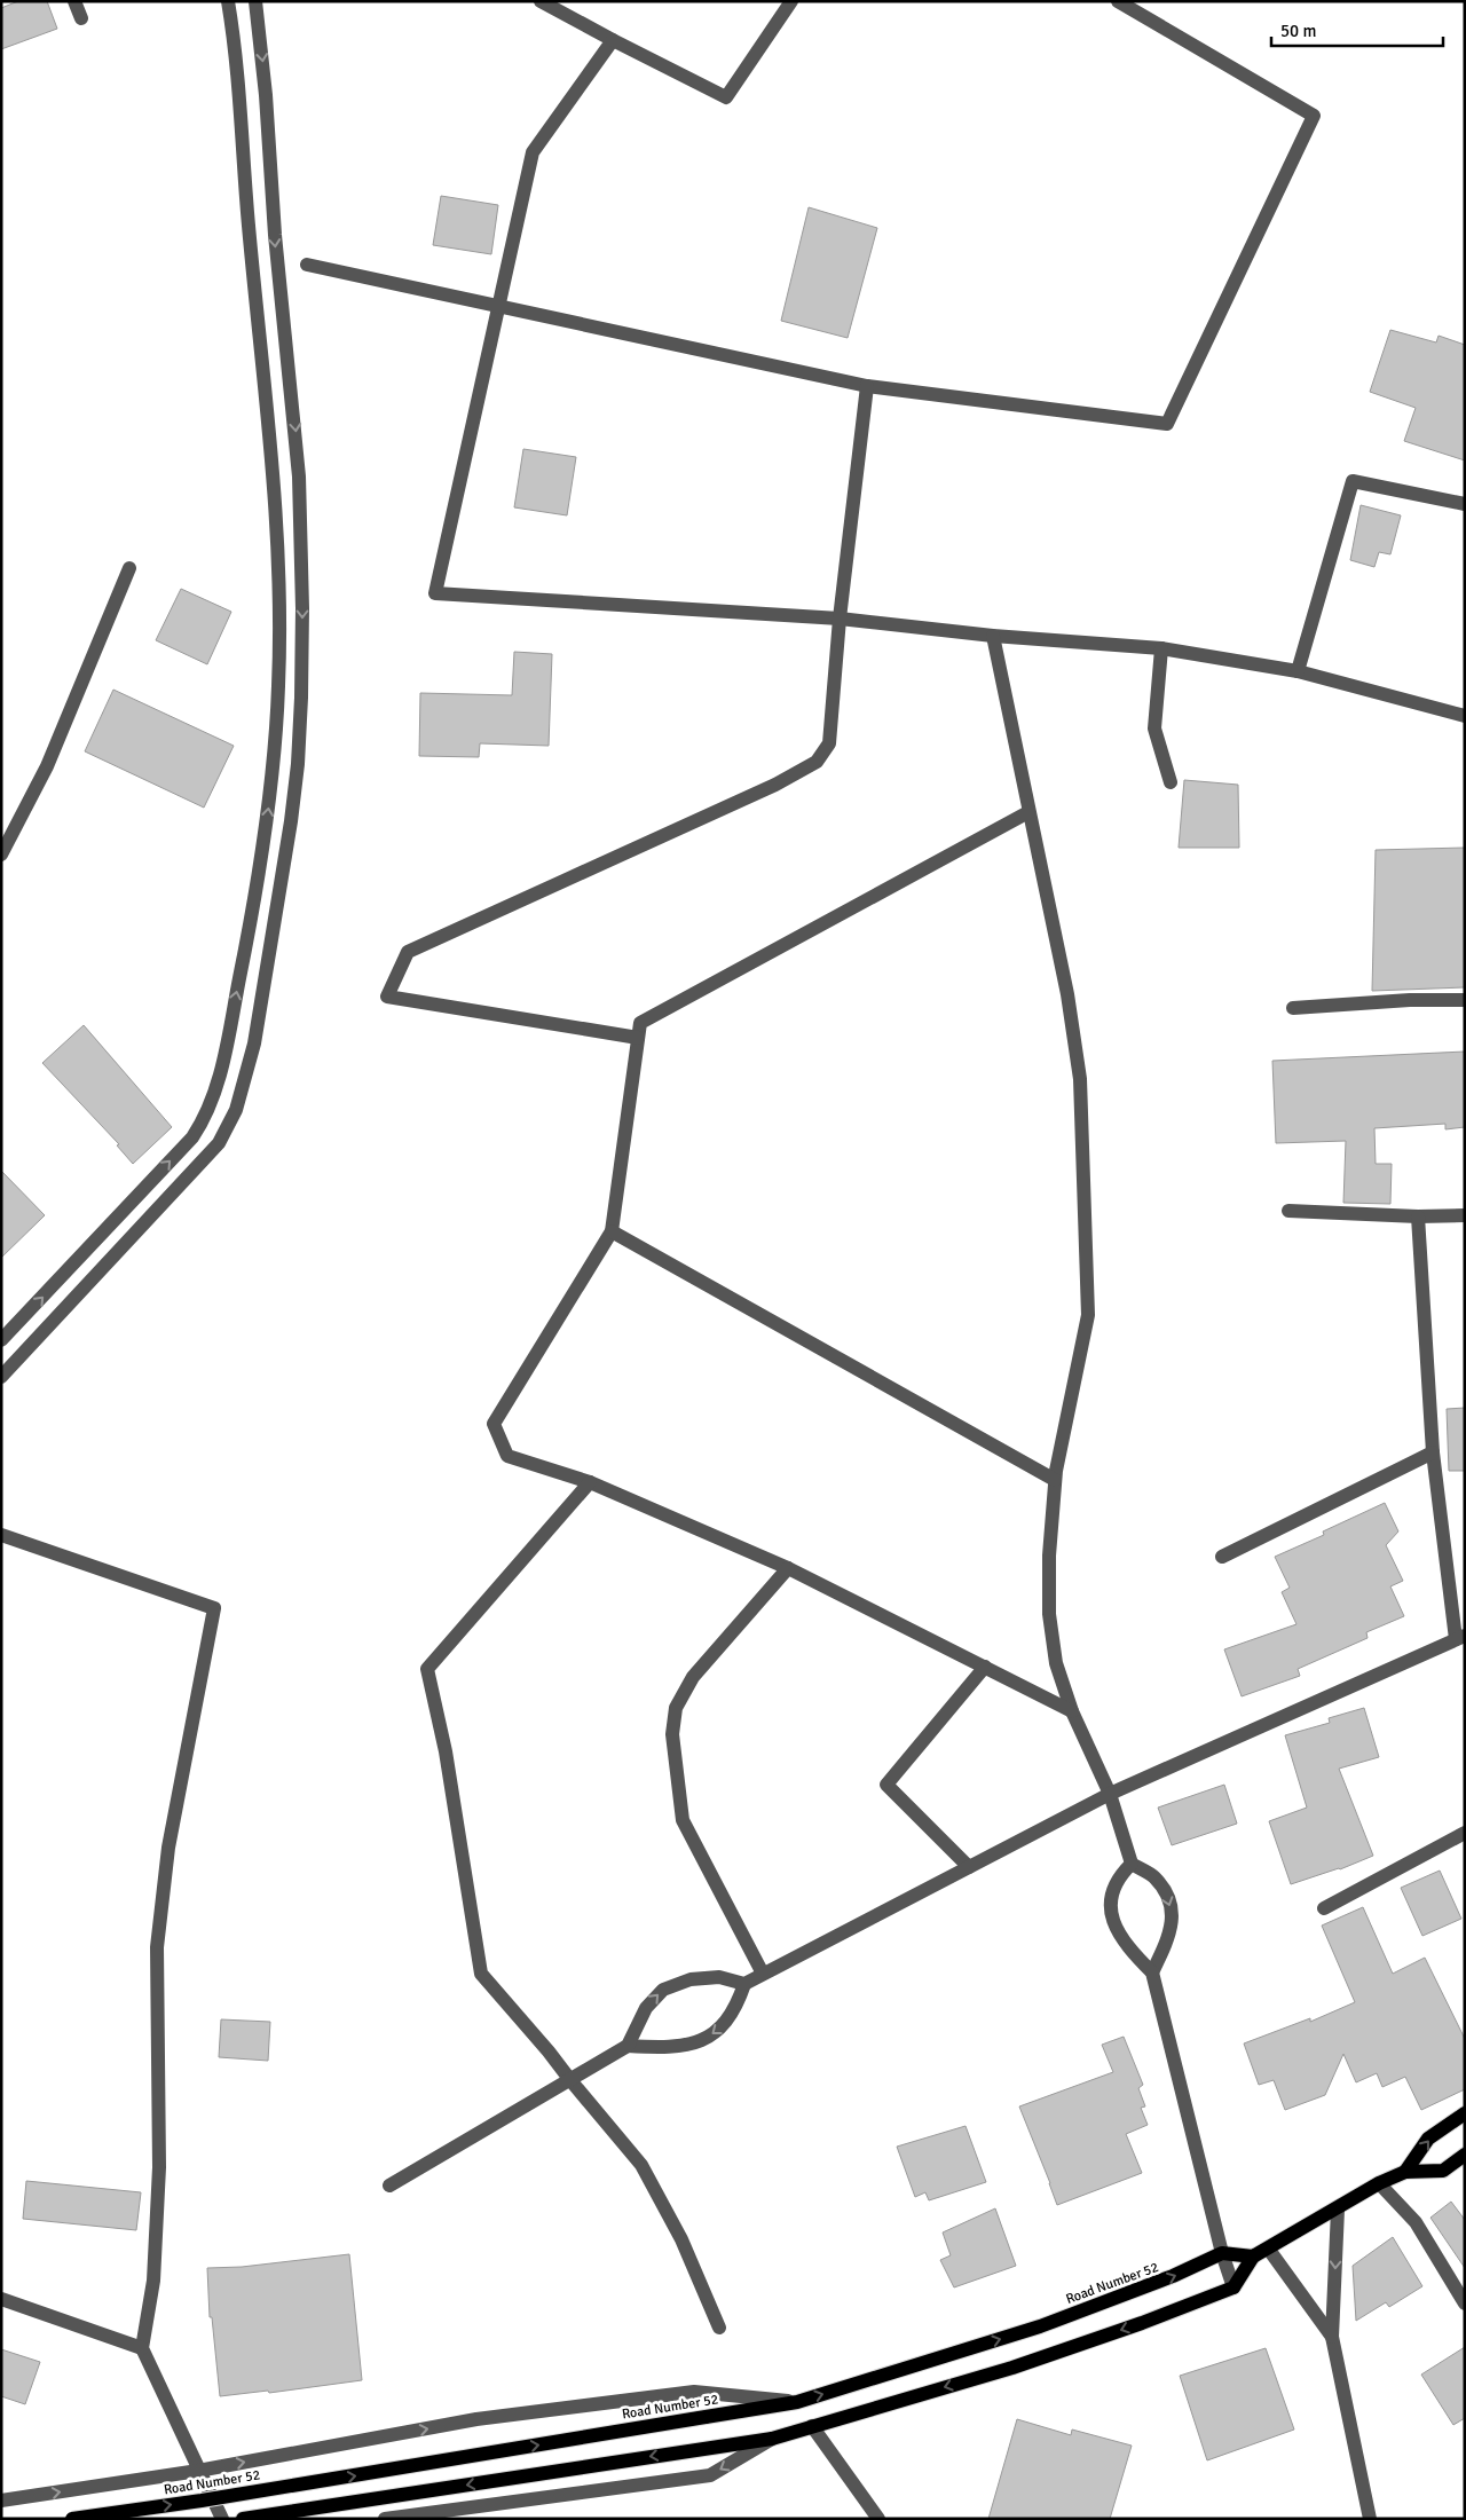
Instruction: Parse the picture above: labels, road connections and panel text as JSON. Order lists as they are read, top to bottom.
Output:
{
  "streets": {
    "main road": ["Road Number 52"]
  },
  "scale_bar": "50 m"
}
